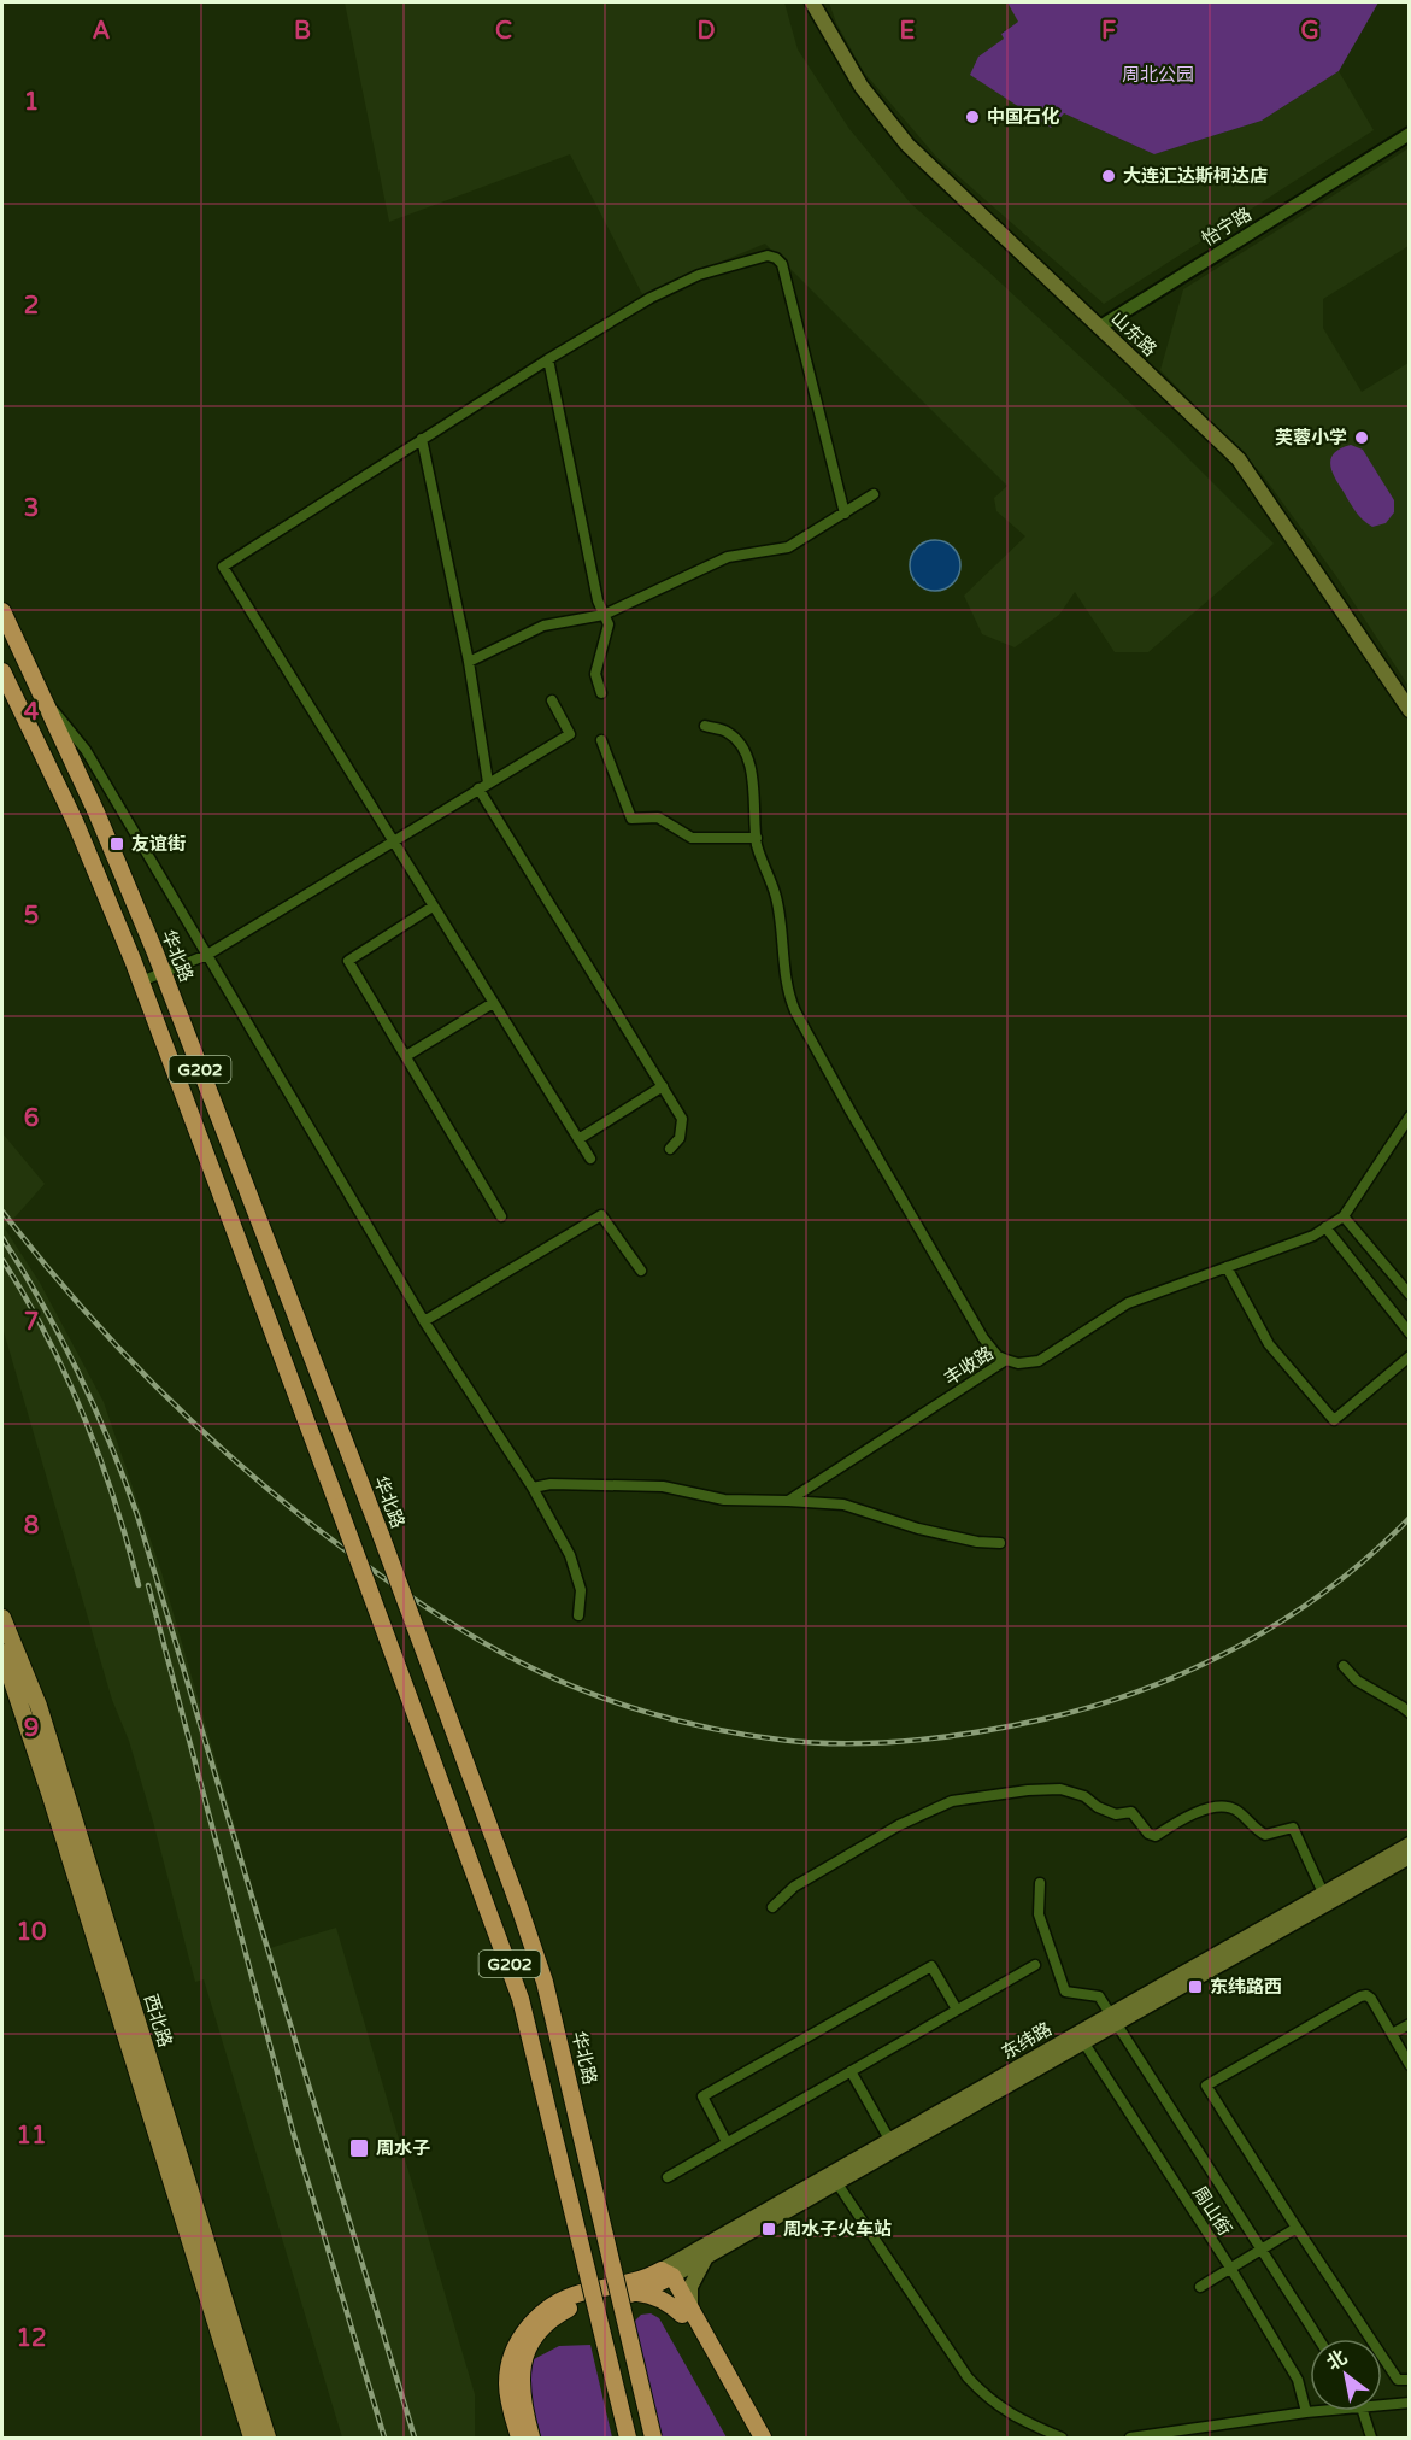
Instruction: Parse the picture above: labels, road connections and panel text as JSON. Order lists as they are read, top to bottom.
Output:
{
  "streets": {
    "highway": ["华北路", "G202"],
    "main road": ["山东路", "西北路", "东纬路"],
    "street": ["怡宁路", "丰收路", "周山街"]
  },
  "crossings": [
    ["怡宁路", "山东路"],
    ["东纬路", "周山街"]
  ],
  "parks": ["周北公园"],
  "places": {
    "other": ["中国石化", "大连汇达斯柯达店", "芙蓉小学"],
    "transit": [
      "友谊街",
      "东纬路西",
      "周水子",
      "周水子火车站"
    ]
  },
  "north": "top left",
  "grid": {
    "columns": [
      "A",
      "B",
      "C",
      "D",
      "E",
      "F",
      "G"
    ],
    "rows": [
      "1",
      "2",
      "3",
      "4",
      "5",
      "6",
      "7",
      "8",
      "9",
      "10",
      "11",
      "12"
    ]
  }
}
